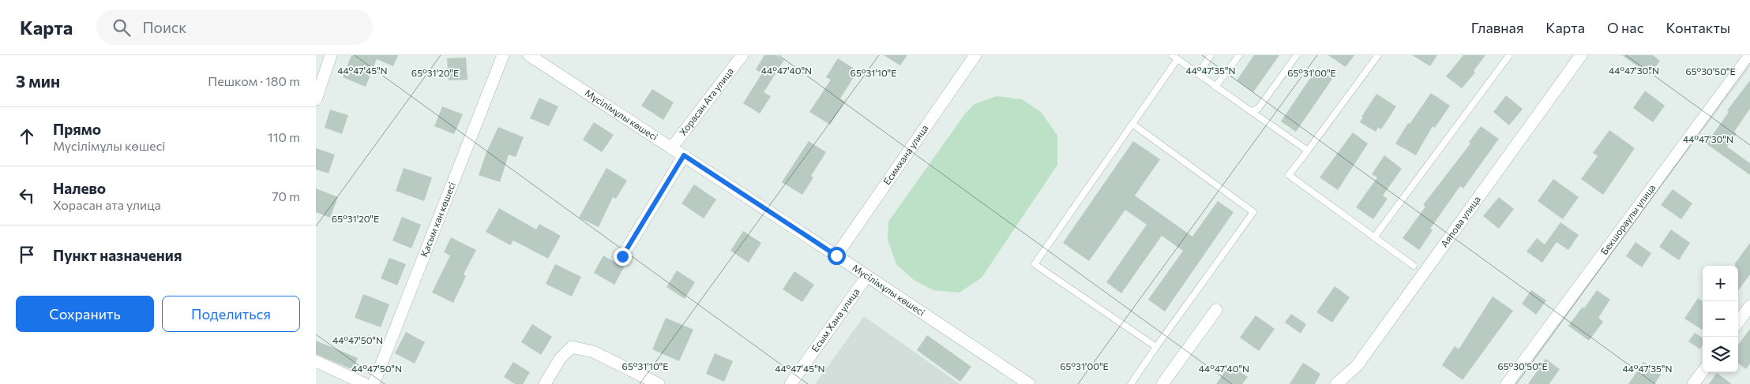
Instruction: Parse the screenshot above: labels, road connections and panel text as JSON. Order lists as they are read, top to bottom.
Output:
{
  "streets": {
    "street": [
      "Хорасан Ата улица",
      "Мүсілімұлы көшесі",
      "Есимхана улица",
      "Қасым хан көшесі",
      "Бекшораулы улица",
      "Аяпова улица",
      "Есым Хана улица"
    ]
  },
  "crossings": [
    ["Хорасан Ата улица", "Мүсілімұлы көшесі"],
    ["Мүсілімұлы көшесі", "Есимхана улица"],
    ["Мүсілімұлы көшесі", "Есым Хана улица"]
  ],
  "page": {
    "header": "Карта",
    "search": "Поиск",
    "nav": [
      "Главная",
      "Карта",
      "О нас",
      "Контакты"
    ],
    "heading": ["3 мин", "Пешком · 180 m"],
    "list": [
      ["Прямо", "Мүсілімұлы көшесі", "110 m"],
      ["Налево", "Хорасан ата улица", "70 m"],
      "Пункт назначения"
    ],
    "map_buttons": ["+", "−"],
    "buttons": ["Сохранить", "Поделиться"]
  },
  "coordinates": [
    "44°47'40\"N",
    "44°47'30\"N",
    "44°47'45\"N",
    "44°47'35\"N",
    "65°30'50\"E",
    "65°31'10\"E",
    "65°31'00\"E",
    "65°31'20\"E",
    "44°47'50\"N"
  ]
}
